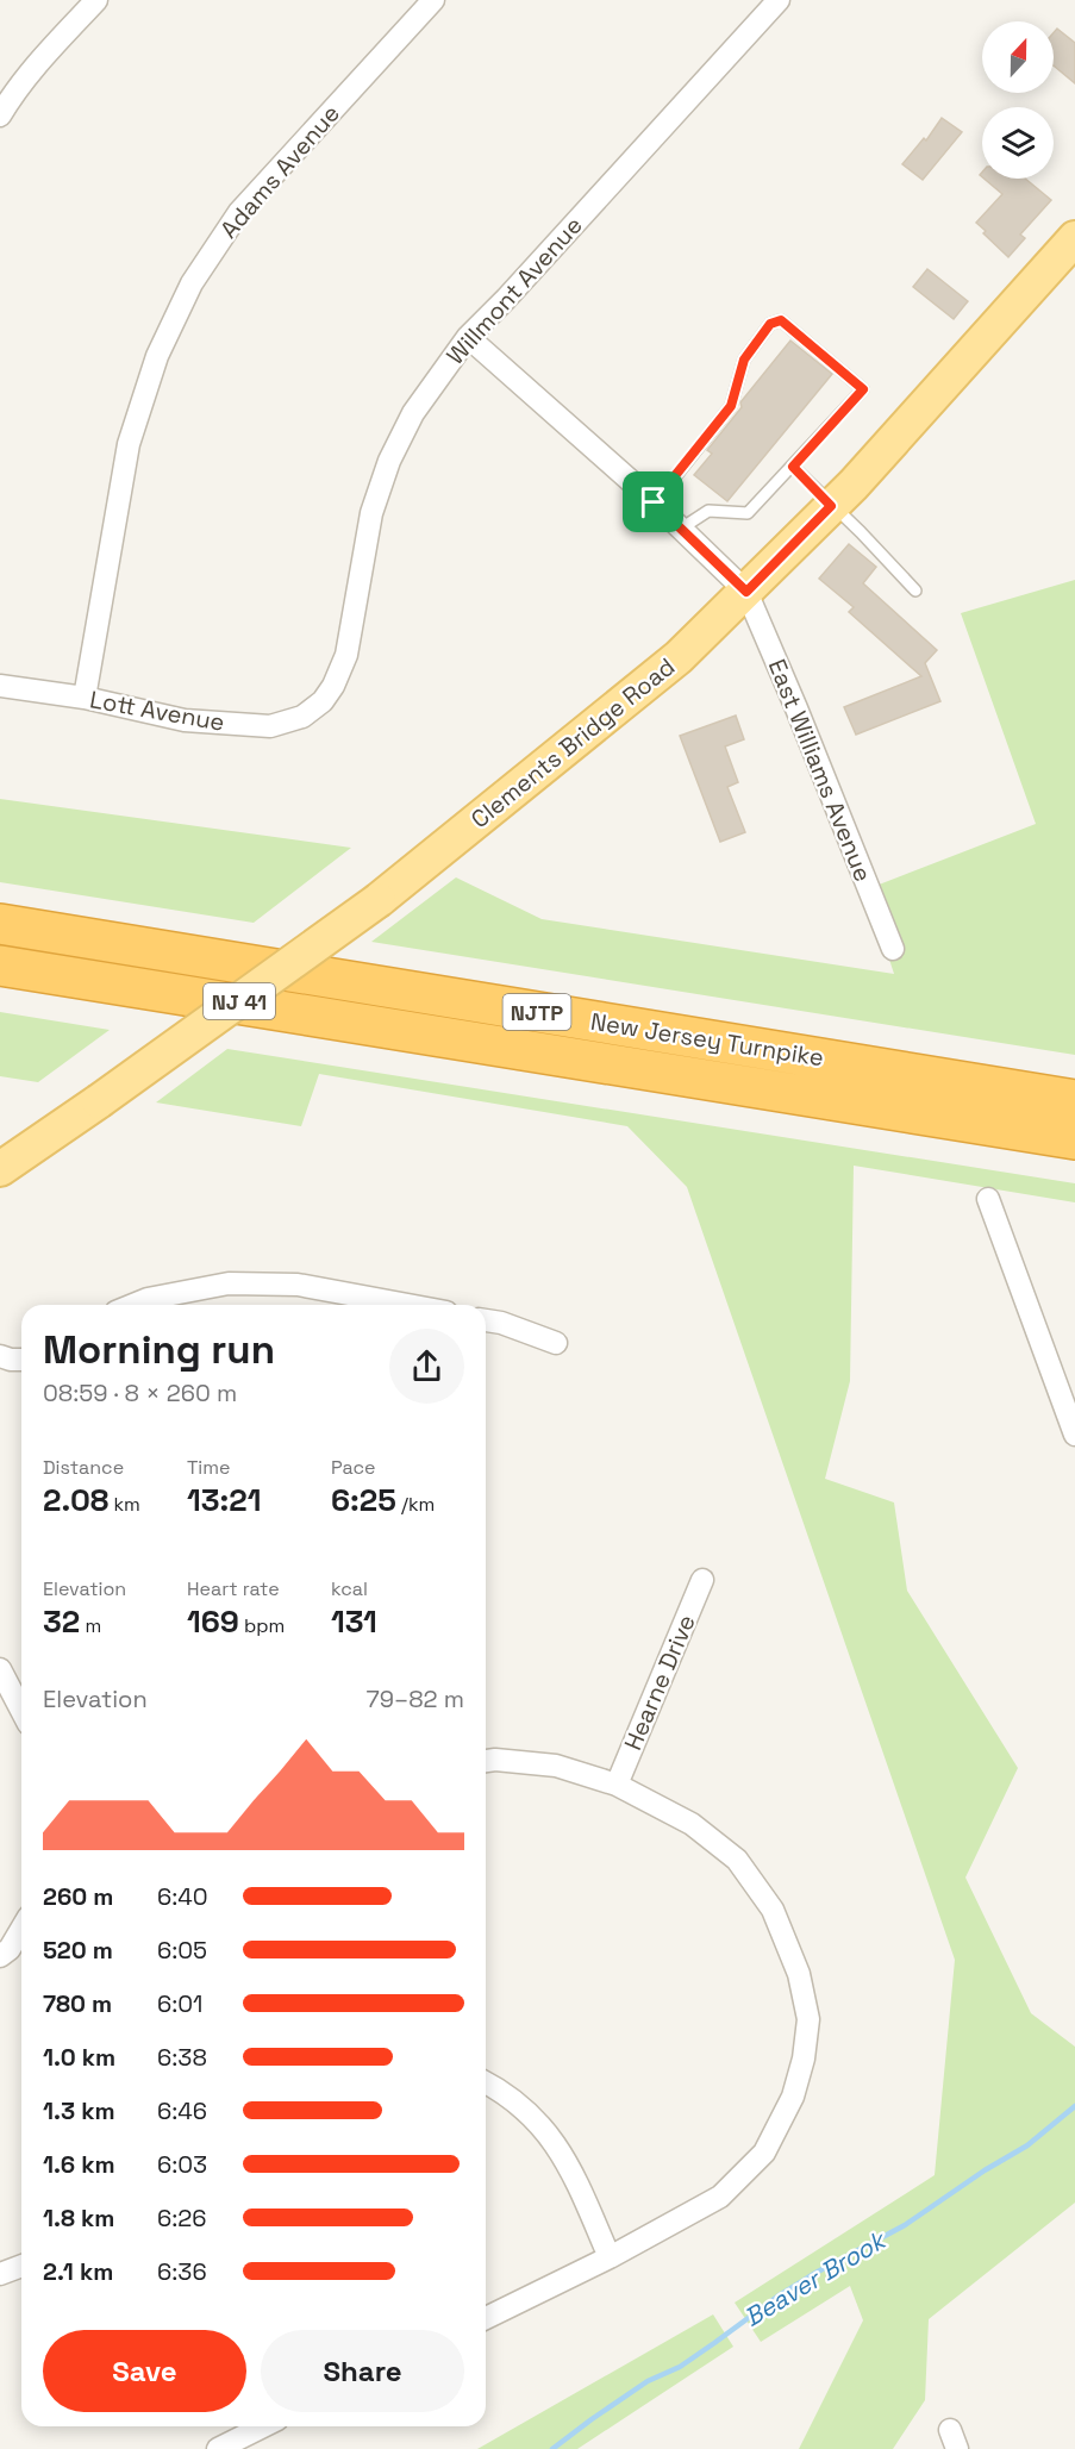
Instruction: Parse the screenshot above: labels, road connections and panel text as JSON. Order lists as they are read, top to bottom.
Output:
{
  "streets": {
    "highway": ["NJTP", "New Jersey Turnpike"],
    "main road": ["Clements Bridge Road", "NJ 41"],
    "street": [
      "Adams Avenue",
      "Willmont Avenue",
      "Lott Avenue",
      "East Williams Avenue",
      "Hearne Drive"
    ]
  },
  "crossings": [
    ["Adams Avenue", "Lott Avenue"],
    ["Willmont Avenue", "Lott Avenue"],
    ["Clements Bridge Road", "East Williams Avenue"]
  ],
  "water": ["Beaver Brook"],
  "north": "top",
  "page": {
    "heading": ["Morning run", "08:59 · 8 × 260 m"],
    "stats": [
      ["Distance", "2.08 km"],
      ["Time", "13:21"],
      ["Pace", "6:25 /km"],
      ["Elevation", "32 m"],
      ["Heart rate", "169 bpm"],
      ["kcal", "131"]
    ],
    "chart": ["Elevation", "79–82 m"],
    "list": [
      {
        "name": "260 m",
        "note": "6:40"
      },
      {
        "name": "520 m",
        "note": "6:05"
      },
      {
        "name": "780 m",
        "note": "6:01"
      },
      {
        "name": "1.0 km",
        "note": "6:38"
      },
      {
        "name": "1.3 km",
        "note": "6:46"
      },
      {
        "name": "1.6 km",
        "note": "6:03"
      },
      {
        "name": "1.8 km",
        "note": "6:26"
      },
      {
        "name": "2.1 km",
        "note": "6:36"
      }
    ],
    "buttons": ["Save", "Share"]
  }
}
